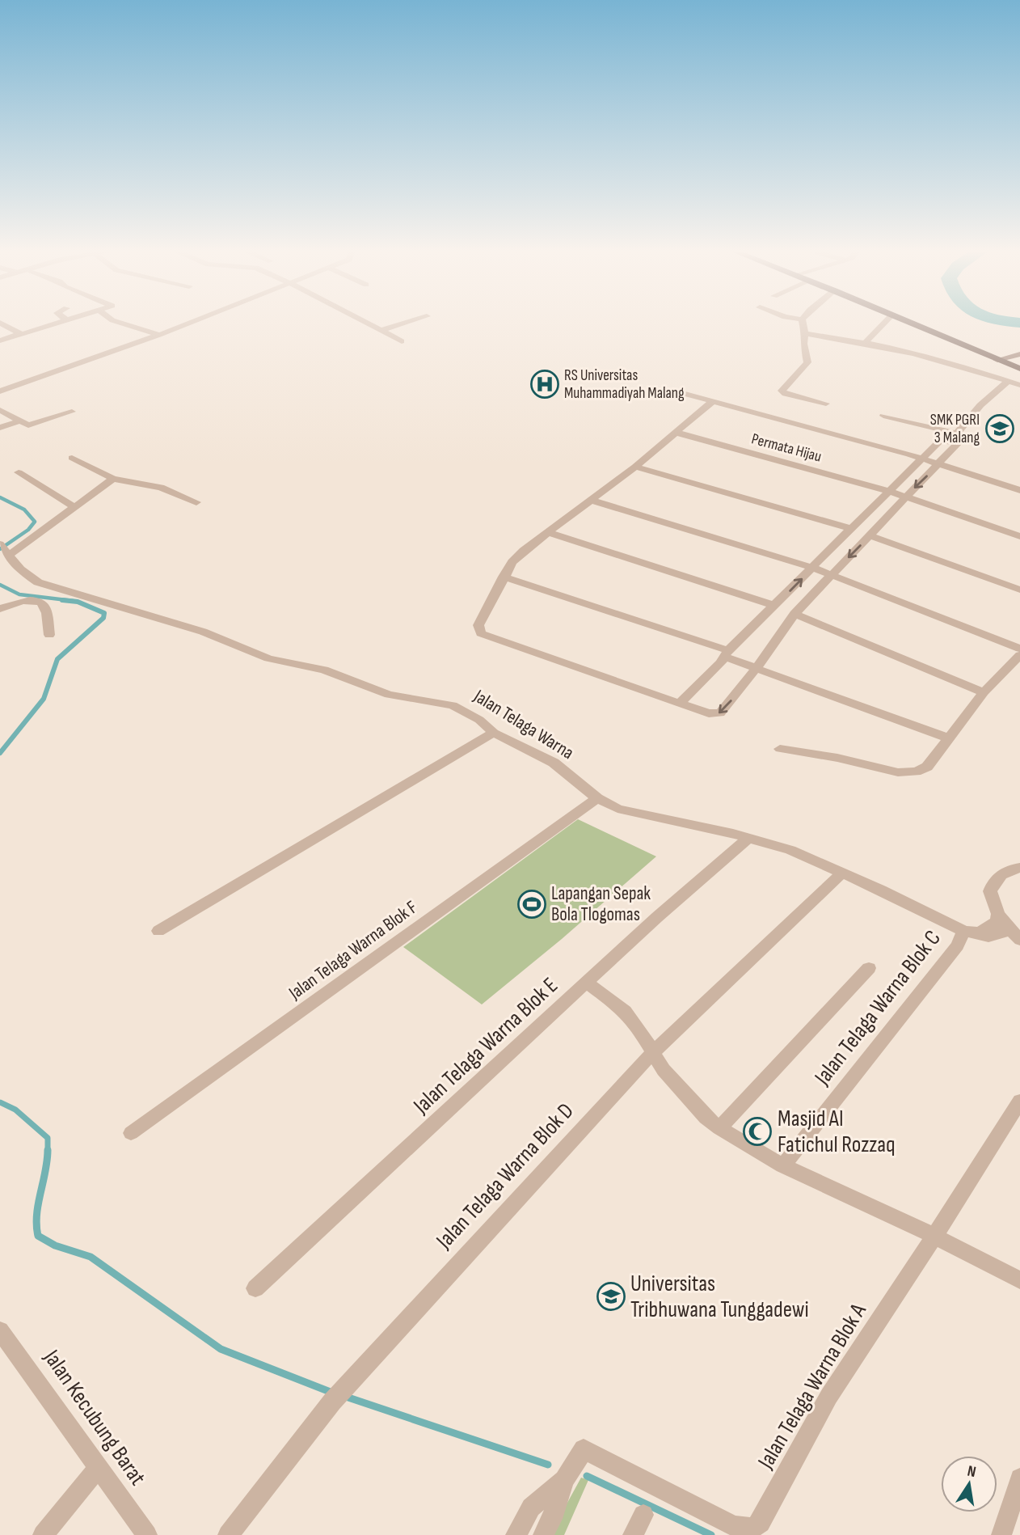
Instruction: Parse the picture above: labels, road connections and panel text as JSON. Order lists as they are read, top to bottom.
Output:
{
  "streets": {
    "street": [
      "Permata Hijau",
      "Jalan Telaga Warna",
      "Jalan Telaga Warna Blok F",
      "Jalan Telaga Warna Blok C",
      "Jalan Telaga Warna Blok E",
      "Jalan Telaga Warna Blok D",
      "Jalan Telaga Warna Blok A",
      "Jalan Kecubung Barat"
    ]
  },
  "crossings": [
    ["Jalan Telaga Warna", "Jalan Telaga Warna Blok F"],
    ["Jalan Telaga Warna", "Jalan Telaga Warna Blok C"],
    ["Jalan Telaga Warna", "Jalan Telaga Warna Blok E"],
    ["Jalan Telaga Warna", "Jalan Telaga Warna Blok D"]
  ],
  "places": {
    "hospital": ["RS Universitas Muhammadiyah Malang"],
    "school or university": ["SMK PGRI 3 Malang", "Universitas Tribhuwana Tunggadewi"],
    "sports": ["Lapangan Sepak Bola Tlogomas"],
    "mosque": ["Masjid Al Fatichul Rozzaq"]
  },
  "north": "top"
}
